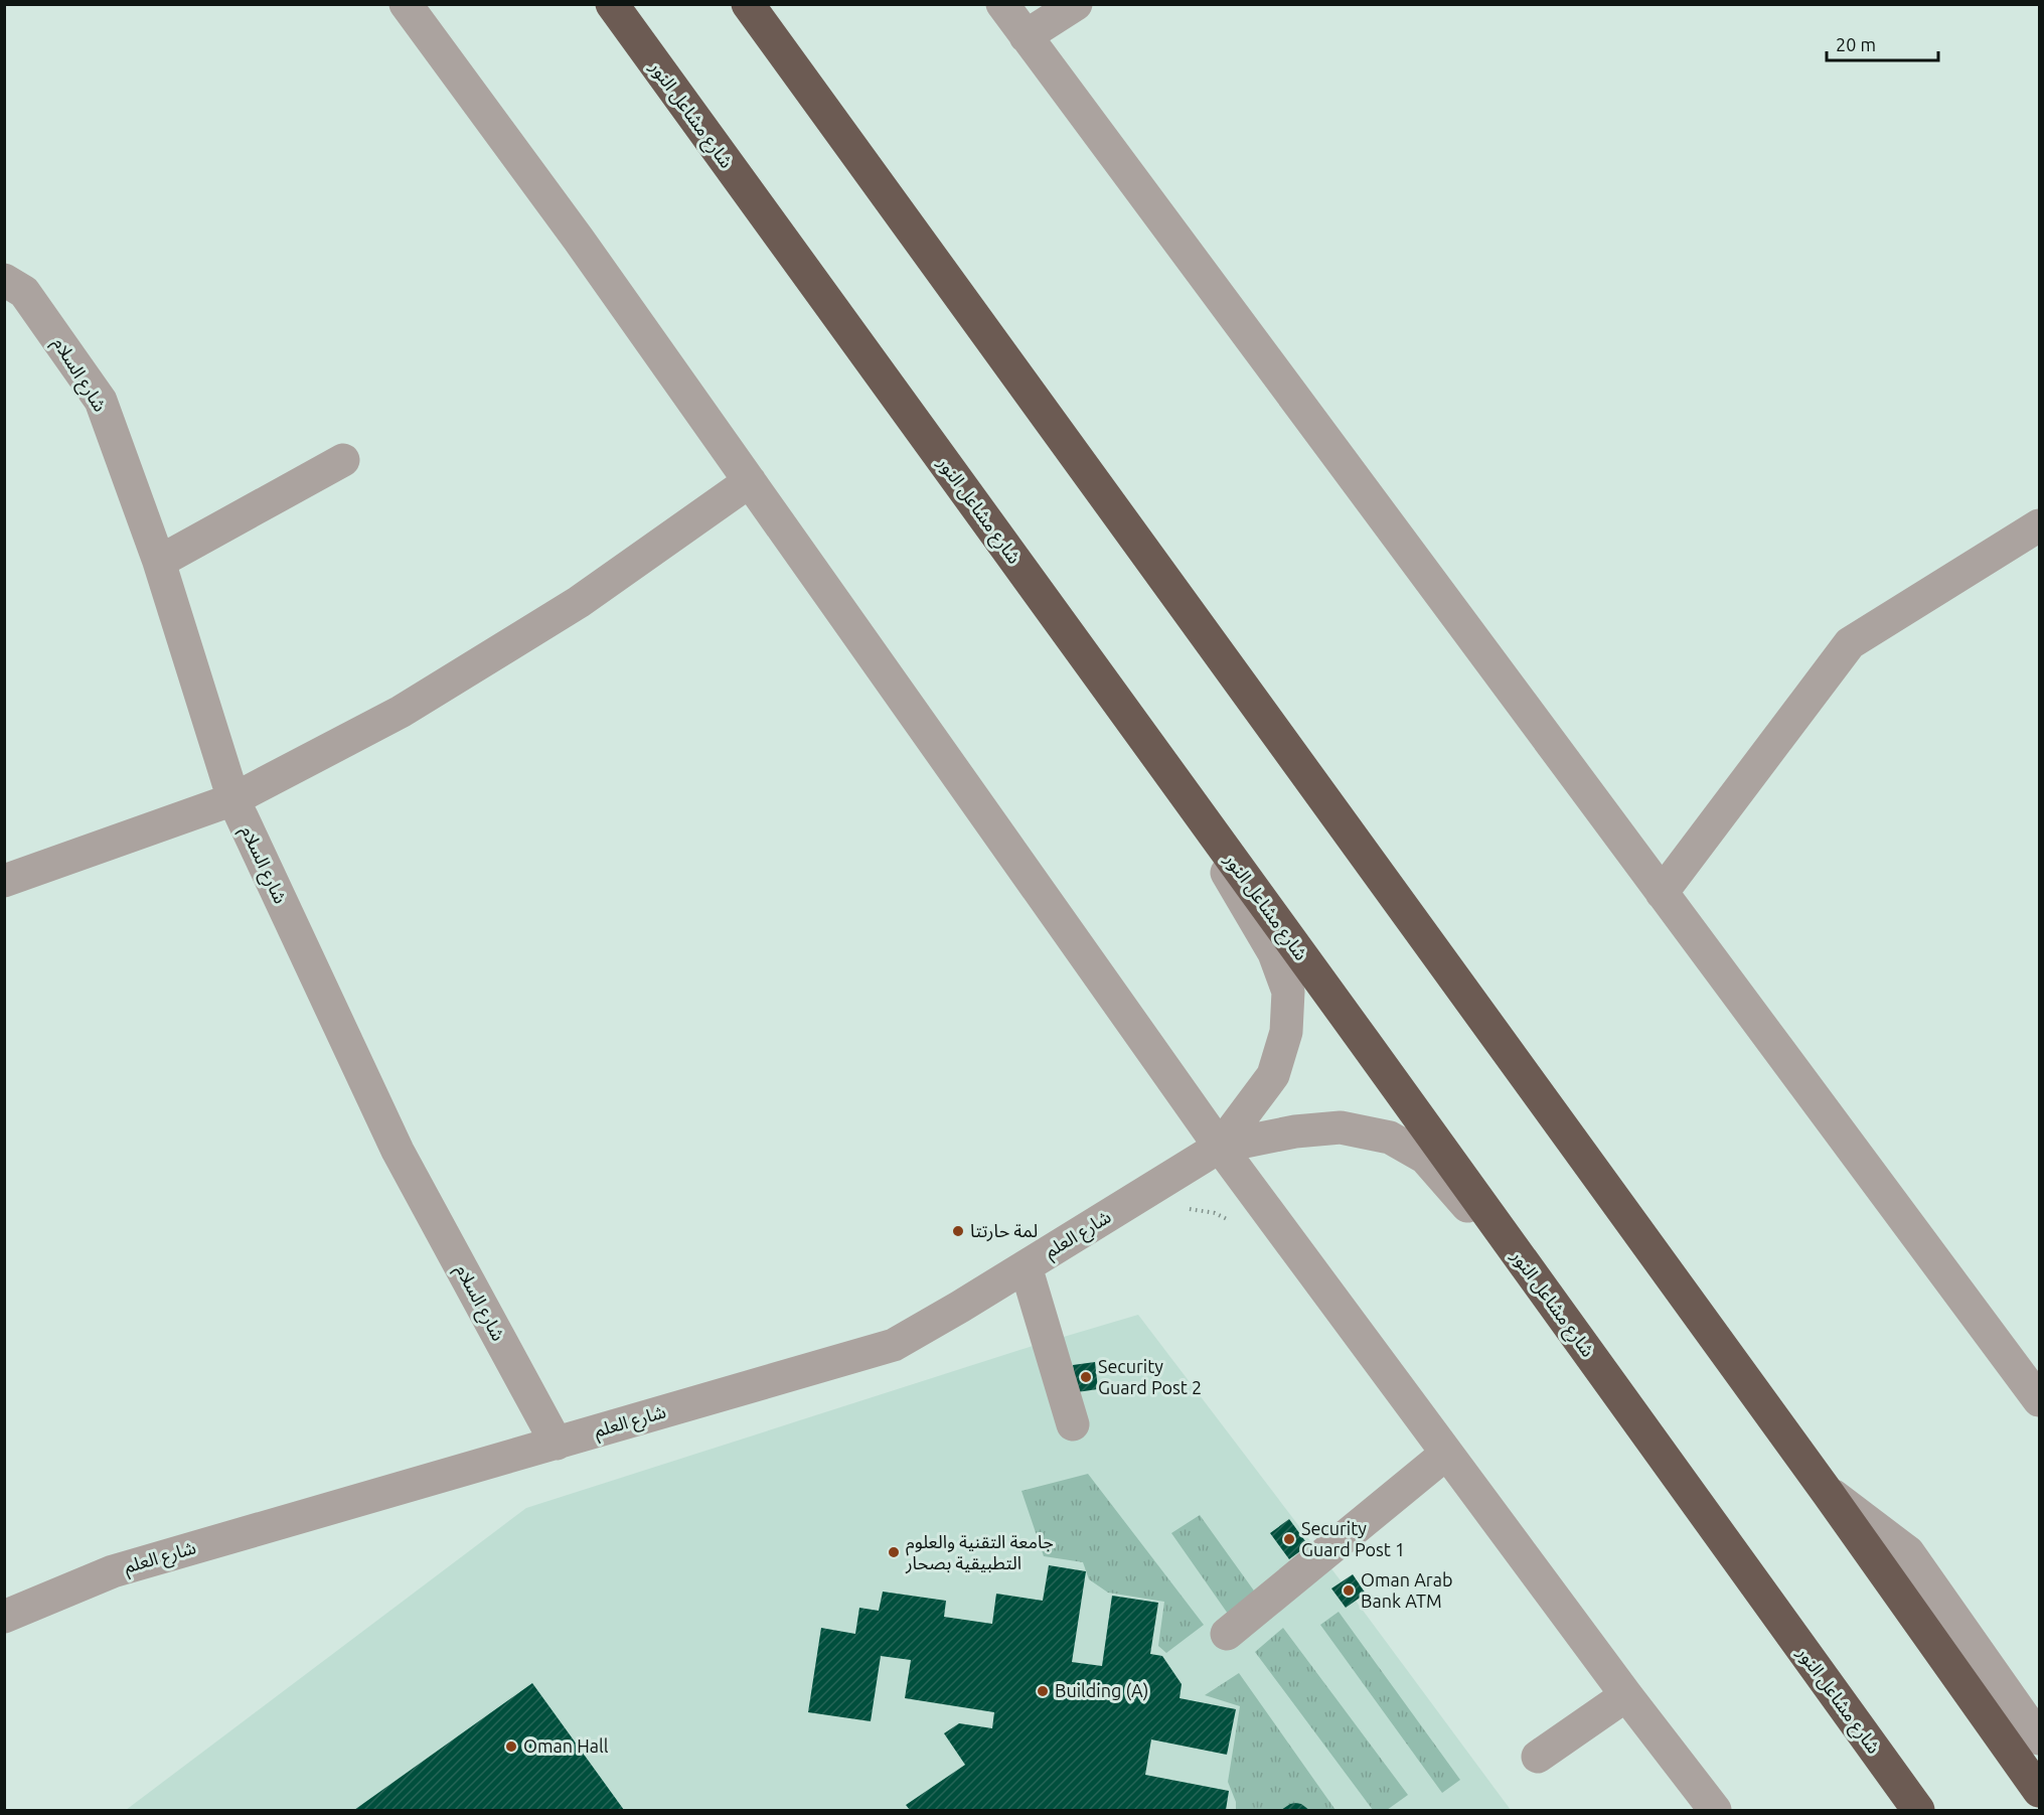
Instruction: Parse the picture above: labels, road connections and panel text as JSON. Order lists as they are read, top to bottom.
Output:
{
  "streets": {
    "highway": ["شارع مشاعل النور"],
    "street": ["شارع السلام", "شارع العلم"]
  },
  "crossings": [
    ["شارع السلام", "شارع العلم"]
  ],
  "places": [
    "لمة حارتتا",
    "Security Guard Post 2",
    "Security Guard Post 1",
    "جامعة التقنية والعلوم التطبيقية بصحار",
    "Oman Arab Bank ATM",
    "Building (A)",
    "Oman Hall"
  ],
  "scale_bar": "20 m"
}
